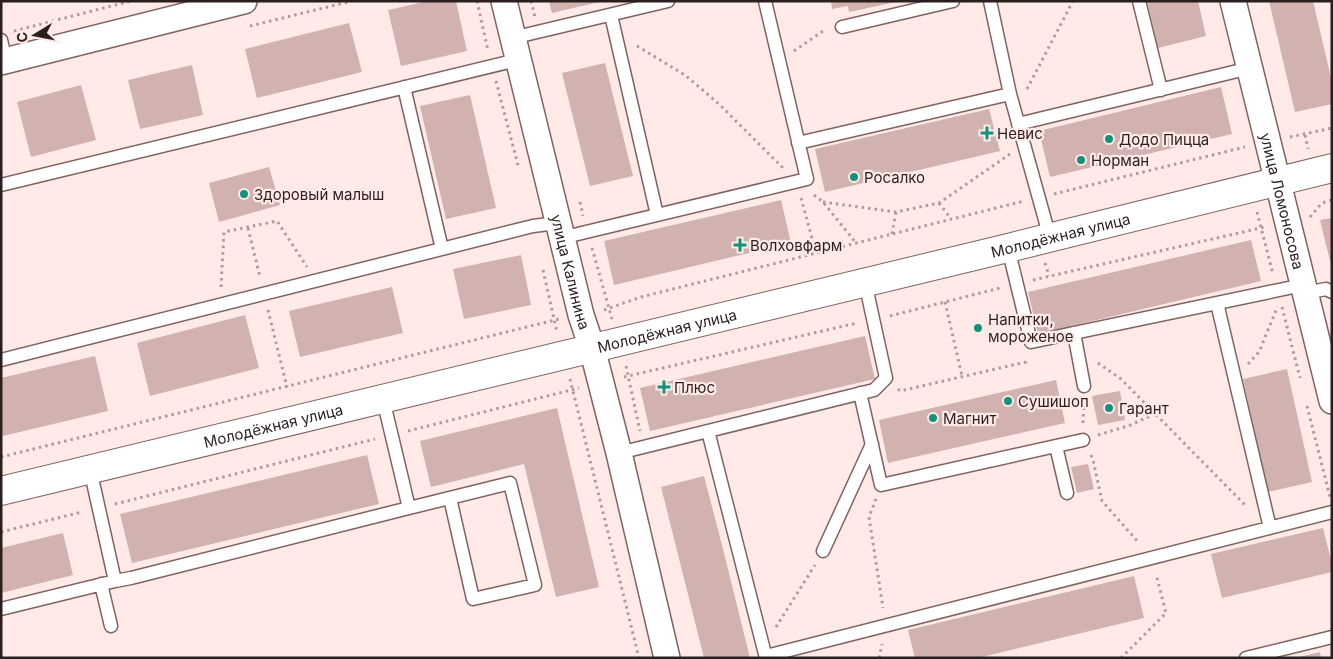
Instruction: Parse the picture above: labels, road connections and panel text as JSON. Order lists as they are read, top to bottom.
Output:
{
  "streets": {
    "main road": ["Молодёжная улица"],
    "street": ["улица Ломоносова", "улица Калинина"]
  },
  "crossings": [
    ["улица Ломоносова", "Молодёжная улица"],
    ["Молодёжная улица", "улица Калинина"]
  ],
  "places": {
    "health": ["Невис", "Волховфарм", "Плюс"],
    "other": [
      "Додо Пицца",
      "Норман",
      "Росалко",
      "Здоровый малыш",
      "Напитки, мороженое",
      "Сушишоп",
      "Гарант",
      "Магнит"
    ]
  },
  "north": "left"
}
